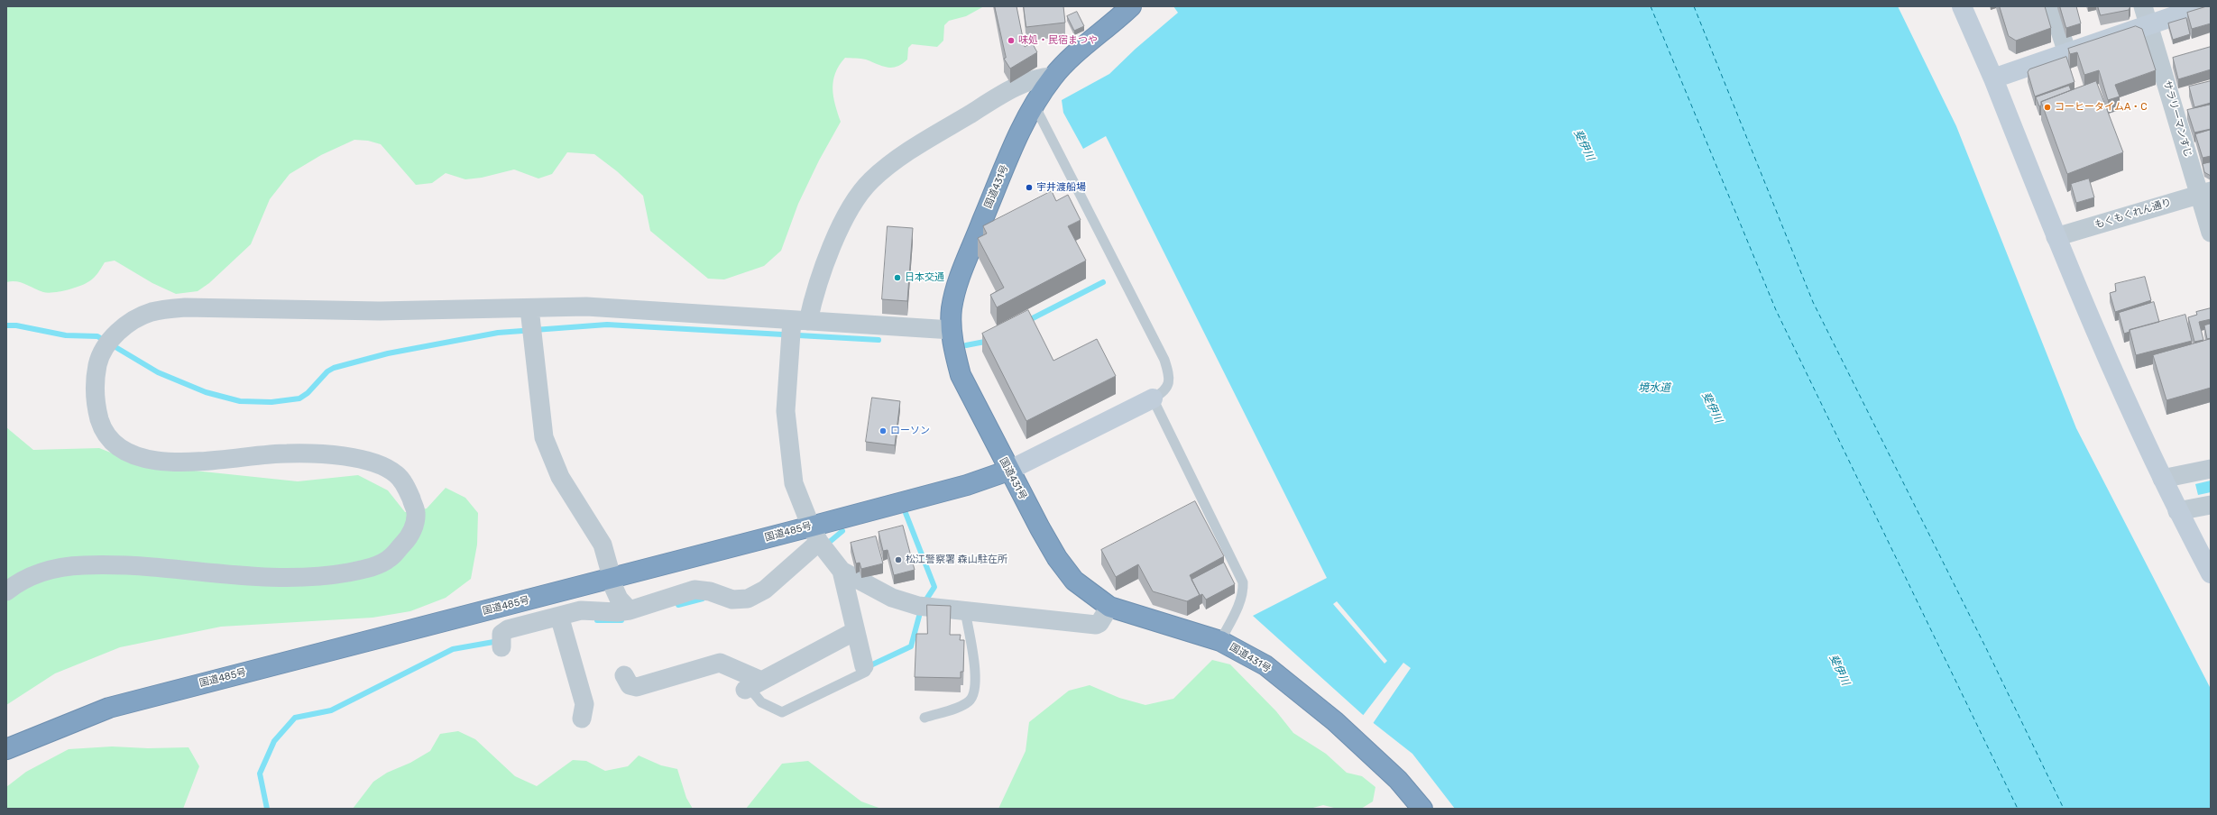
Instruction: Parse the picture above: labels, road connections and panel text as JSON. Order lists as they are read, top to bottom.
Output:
{
  "streets": {
    "highway": ["国道431号", "国道485号"],
    "street": ["サラリーマンすじ", "もくもくれん通り"]
  },
  "crossings": [
    ["サラリーマンすじ", "もくもくれん通り"],
    ["国道431号", "国道485号"]
  ],
  "water": ["斐伊川", "境水道"],
  "places": [
    "味処・民宿まつや",
    "コーヒータイムA・C",
    "宇井渡船場",
    "日本交通",
    "ローソン",
    "松江警察署 森山駐在所"
  ]
}
